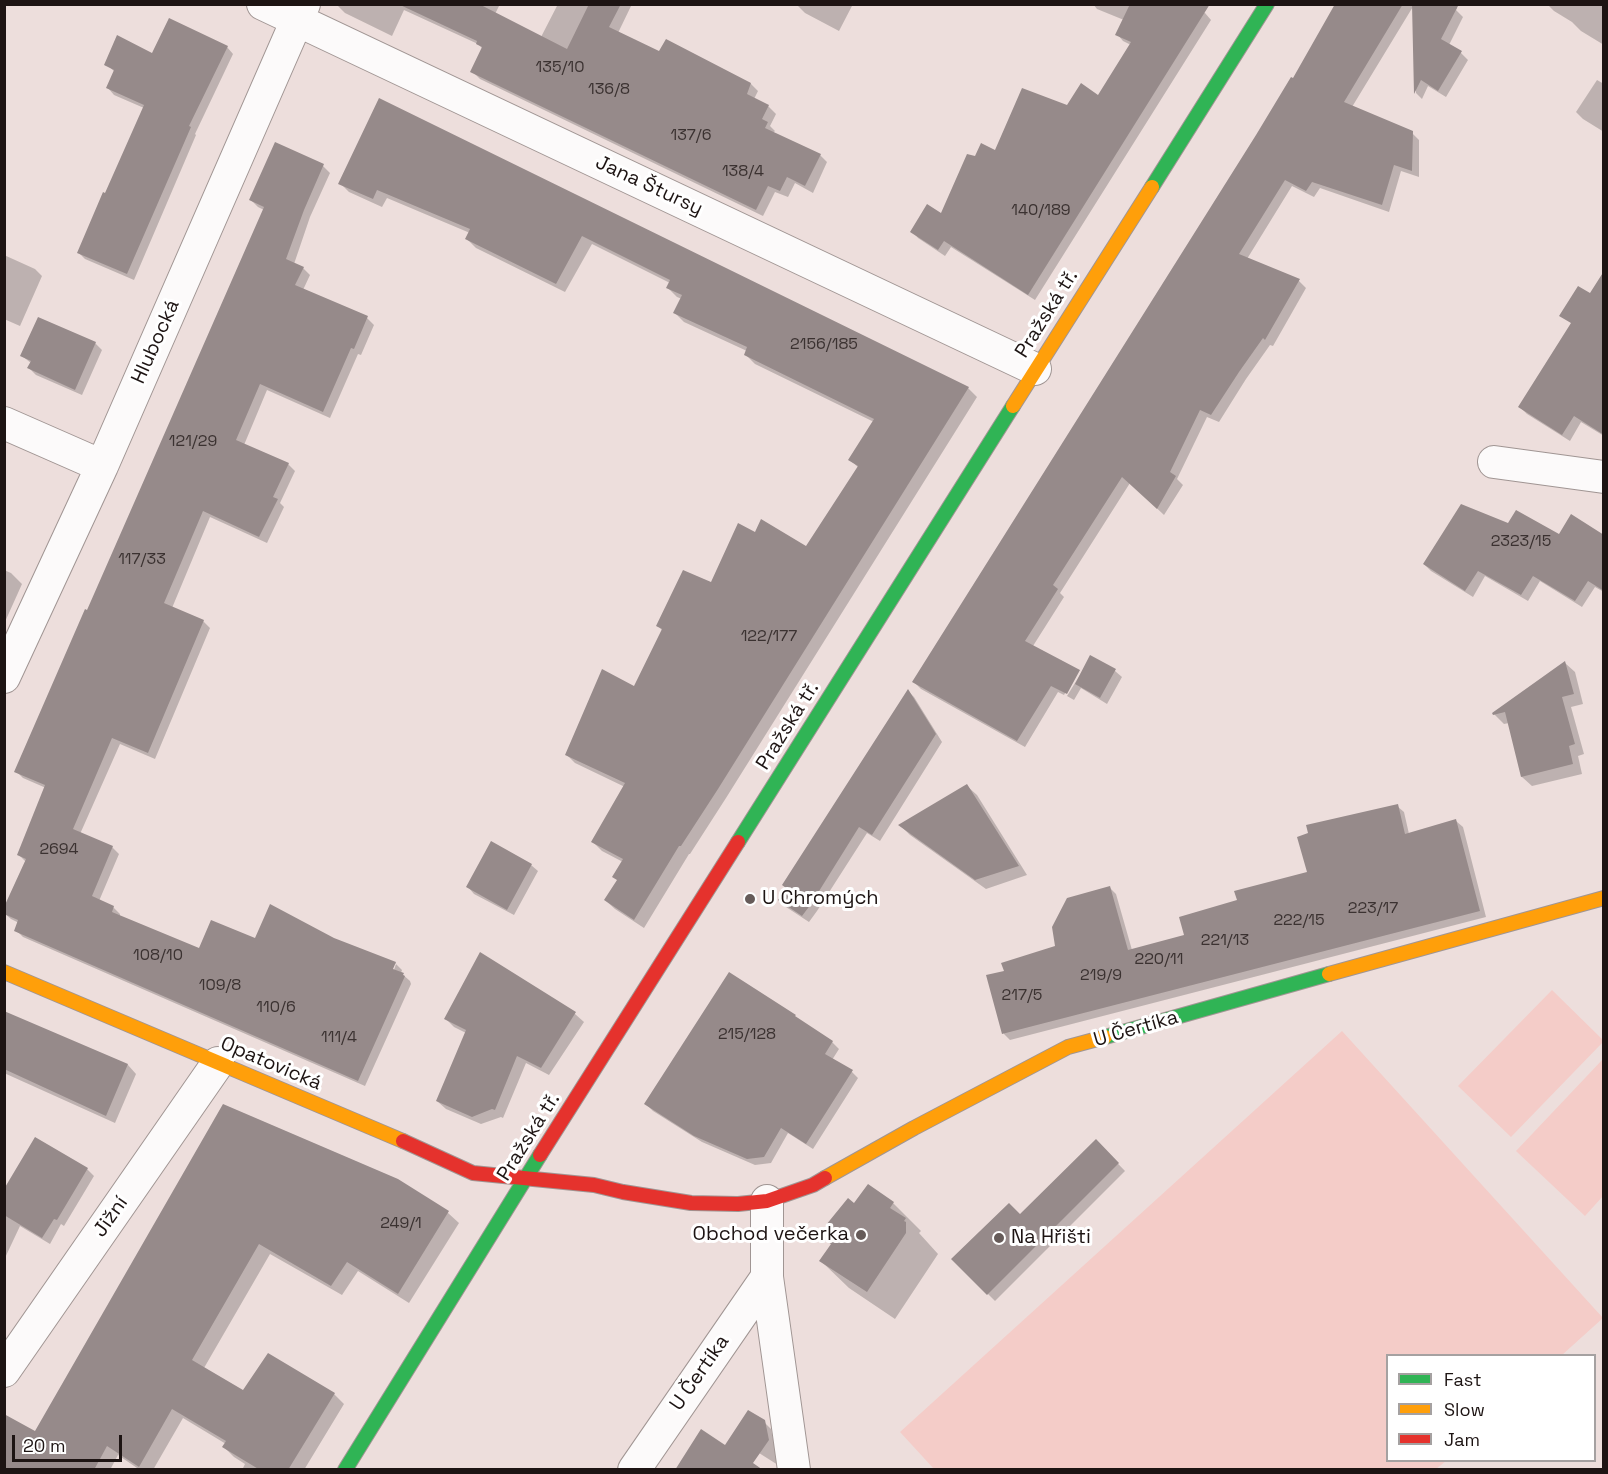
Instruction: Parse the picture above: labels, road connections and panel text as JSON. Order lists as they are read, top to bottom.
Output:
{
  "streets": {
    "main road": ["Pražská tř.", "U Čertíka", "Opatovická"],
    "street": ["Jana Štursy", "Hlubocká", "Jižní"]
  },
  "crossings": [
    ["Jana Štursy", "Pražská tř."],
    ["Jana Štursy", "Hlubocká"],
    ["Pražská tř.", "U Čertíka"],
    ["Pražská tř.", "Opatovická"],
    ["U Čertíka", "Opatovická"],
    ["Opatovická", "Jižní"]
  ],
  "places": ["U Chromých", "Obchod večerka", "Na Hřišti"],
  "house_numbers": [
    "135/10",
    "136/8",
    "137/6",
    "138/4",
    "140/189",
    "2156/185",
    "121/29",
    "2323/15",
    "117/33",
    "122/177",
    "2694",
    "223/17",
    "222/15",
    "221/13",
    "108/10",
    "220/11",
    "219/9",
    "109/8",
    "217/5",
    "110/6",
    "215/128",
    "111/4",
    "249/1"
  ],
  "legend": ["Fast", "Slow", "Jam"],
  "scale_bar": "20 m"
}
